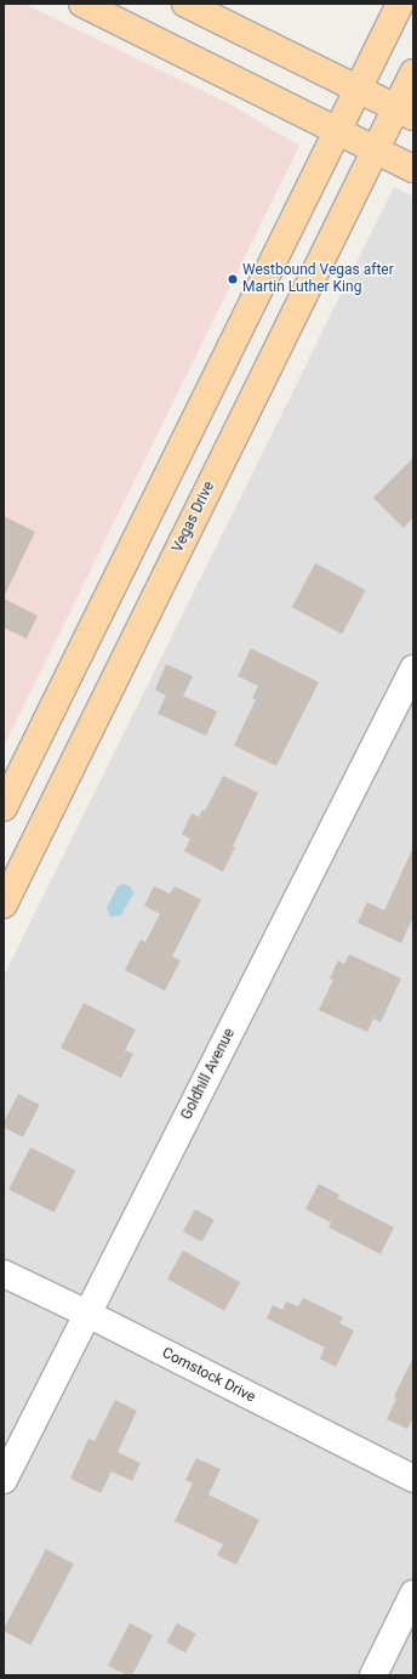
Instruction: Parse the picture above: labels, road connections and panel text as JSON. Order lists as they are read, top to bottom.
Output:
{
  "streets": {
    "main road": ["Vegas Drive"],
    "street": ["Goldhill Avenue", "Comstock Drive"]
  },
  "crossings": [
    ["Goldhill Avenue", "Comstock Drive"]
  ],
  "places": ["Westbound Vegas after Martin Luther King"]
}
